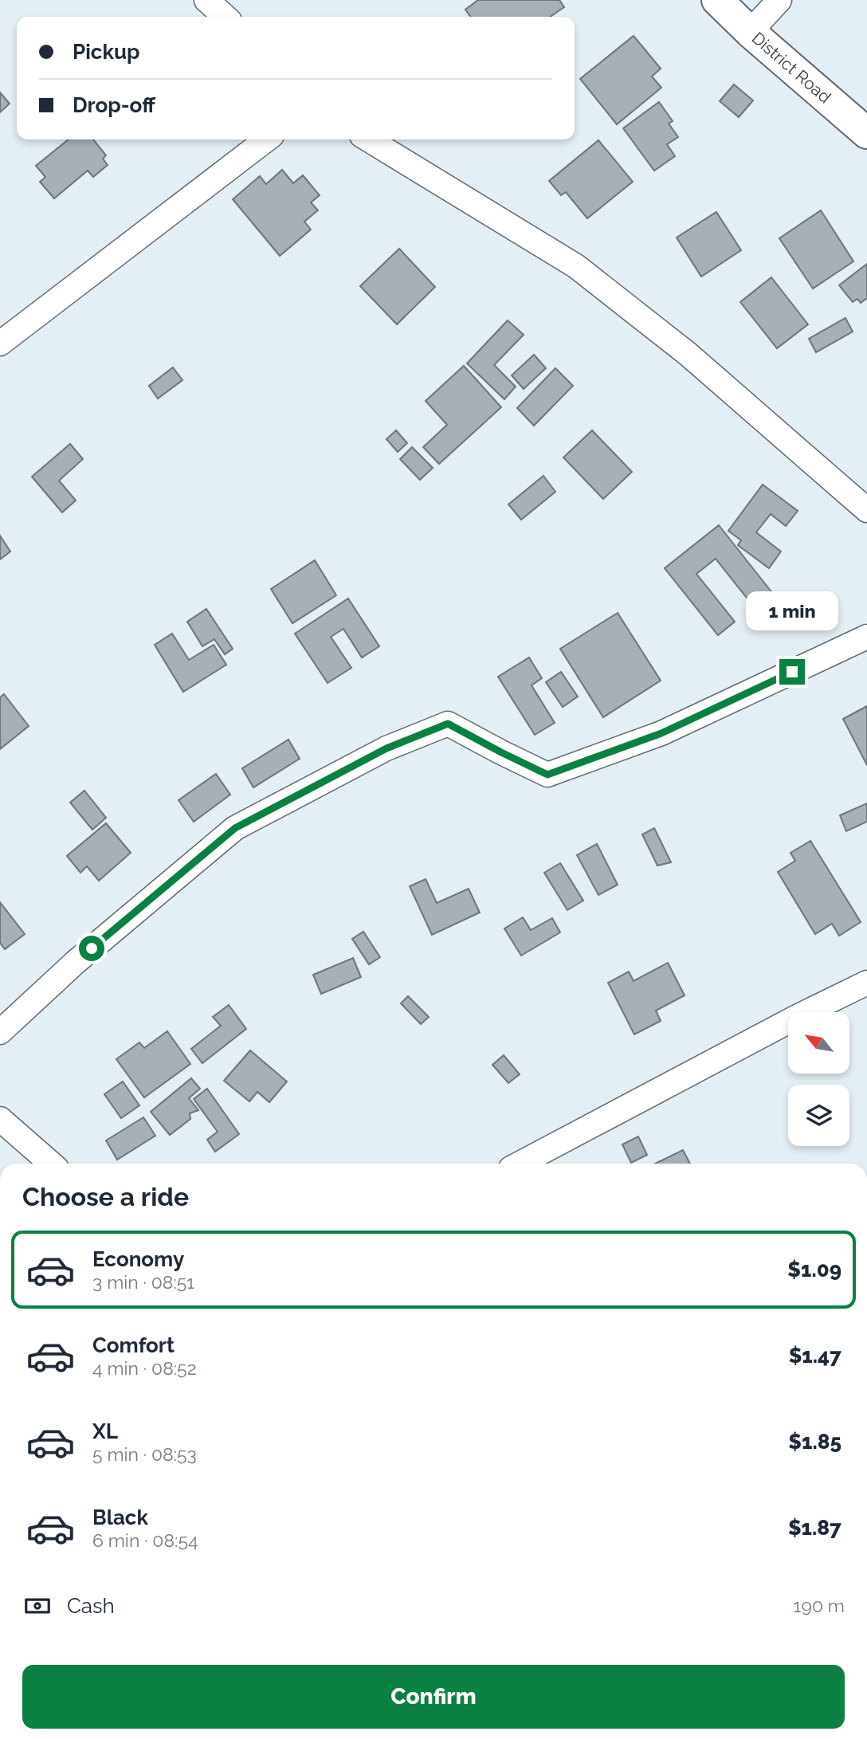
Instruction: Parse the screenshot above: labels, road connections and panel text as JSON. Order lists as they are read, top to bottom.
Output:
{
  "streets": {
    "street": ["District Road"]
  },
  "north": "top left",
  "page": {
    "banner": ["Pickup", "Drop-off"],
    "bubble": "1 min",
    "heading": "Choose a ride",
    "list": [
      {
        "name": "Economy",
        "note": "3 min · 08:51",
        "value": "$1.09"
      },
      {
        "name": "Comfort",
        "note": "4 min · 08:52",
        "value": "$1.47"
      },
      {
        "name": "XL",
        "note": "5 min · 08:53",
        "value": "$1.85"
      },
      {
        "name": "Black",
        "note": "6 min · 08:54",
        "value": "$1.87"
      }
    ],
    "pay": ["Cash", "190 m"],
    "buttons": "Confirm"
  }
}
